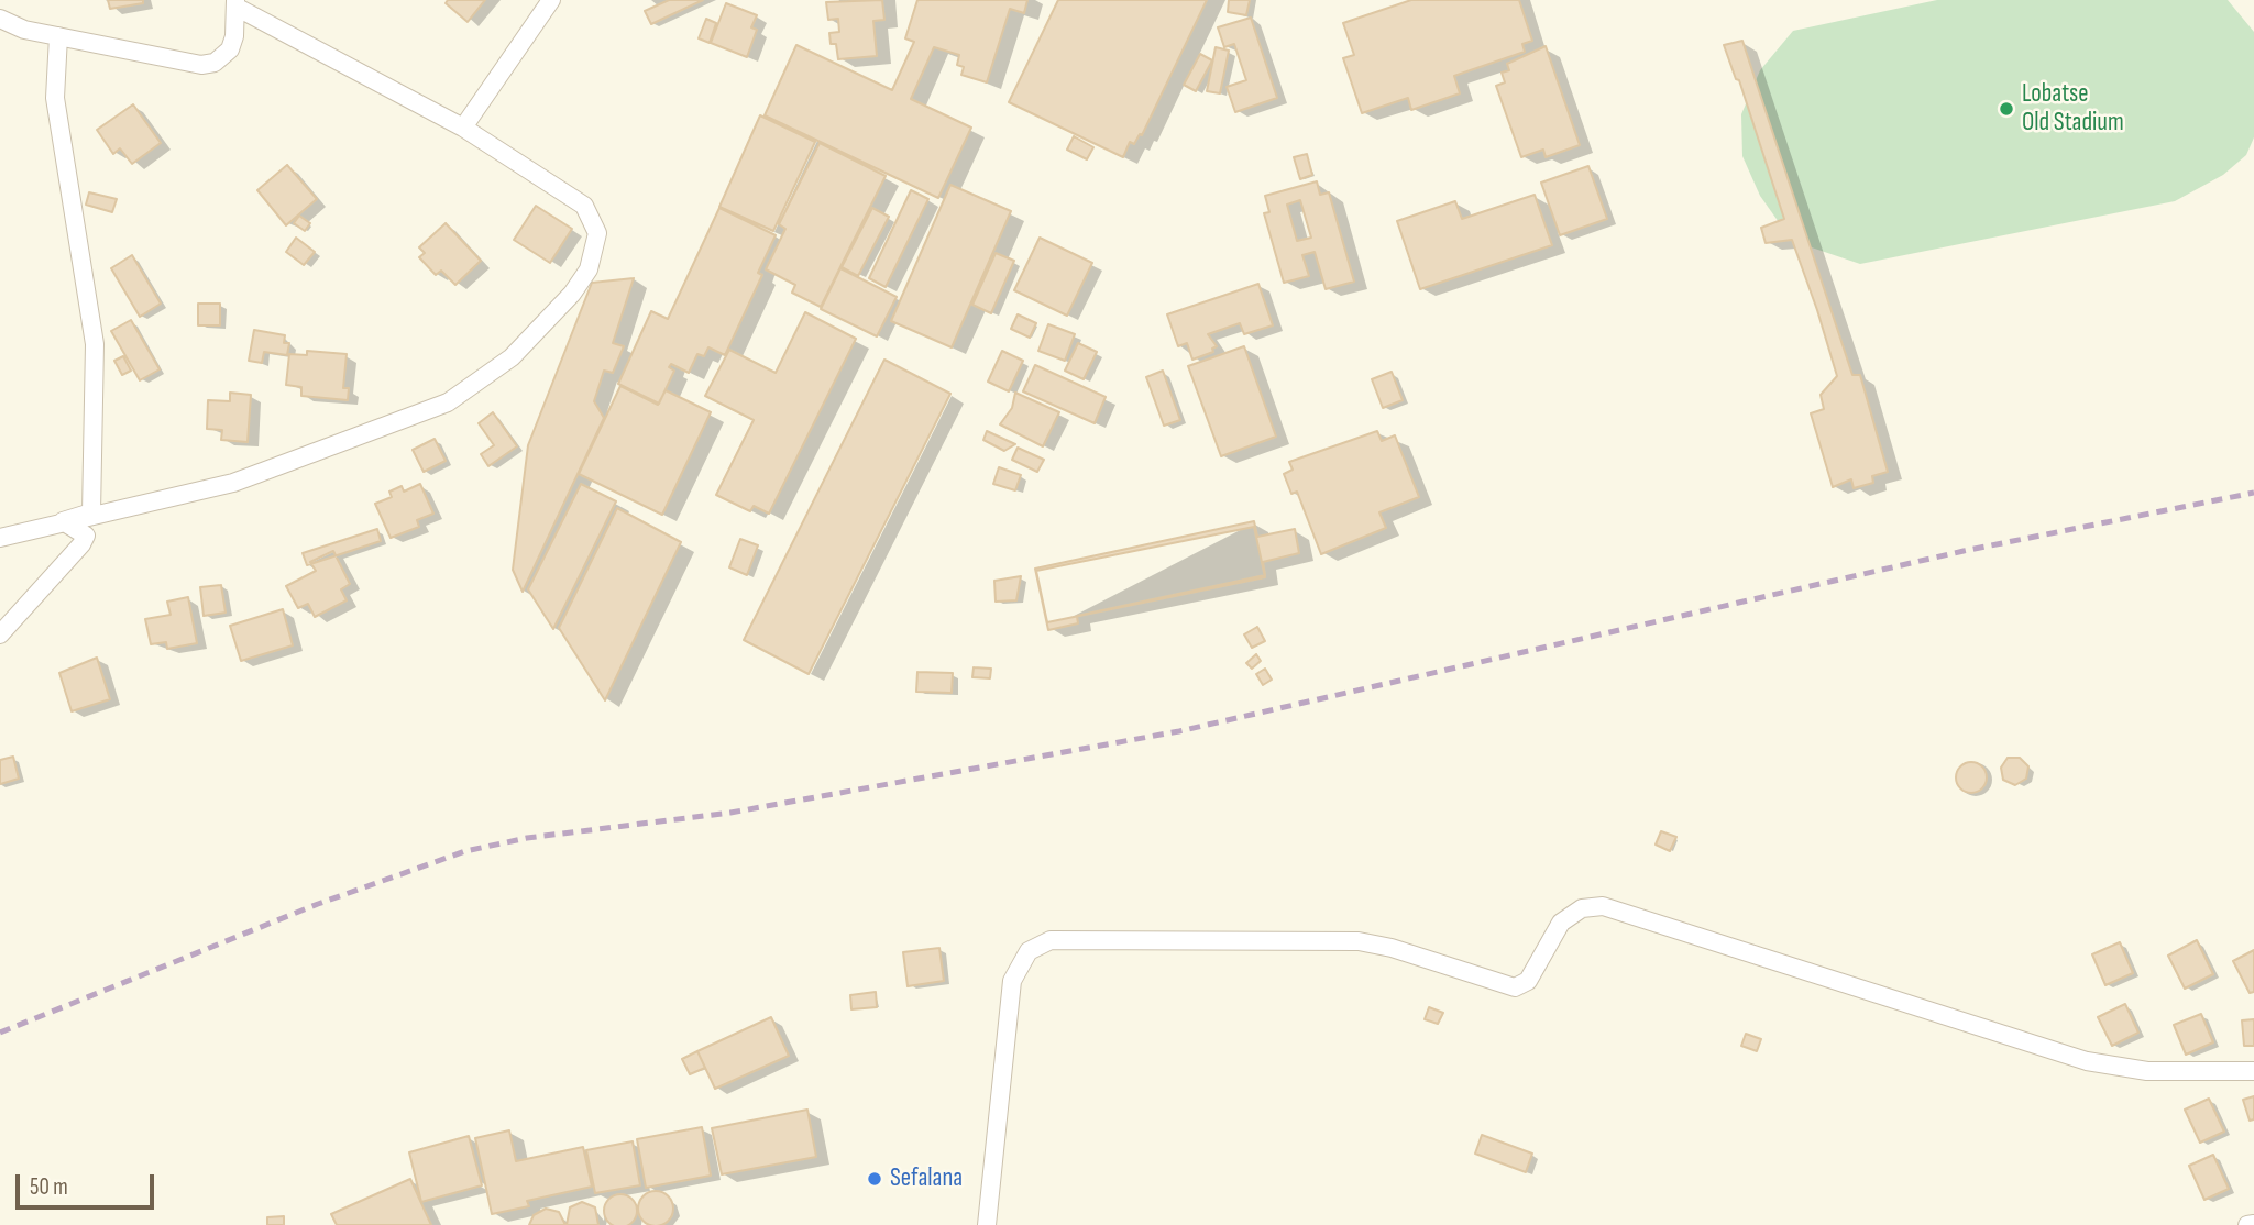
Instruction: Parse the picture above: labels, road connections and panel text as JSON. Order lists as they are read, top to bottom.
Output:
{
  "places": ["Lobatse Old Stadium", "Sefalana"],
  "scale_bar": "50 m"
}
